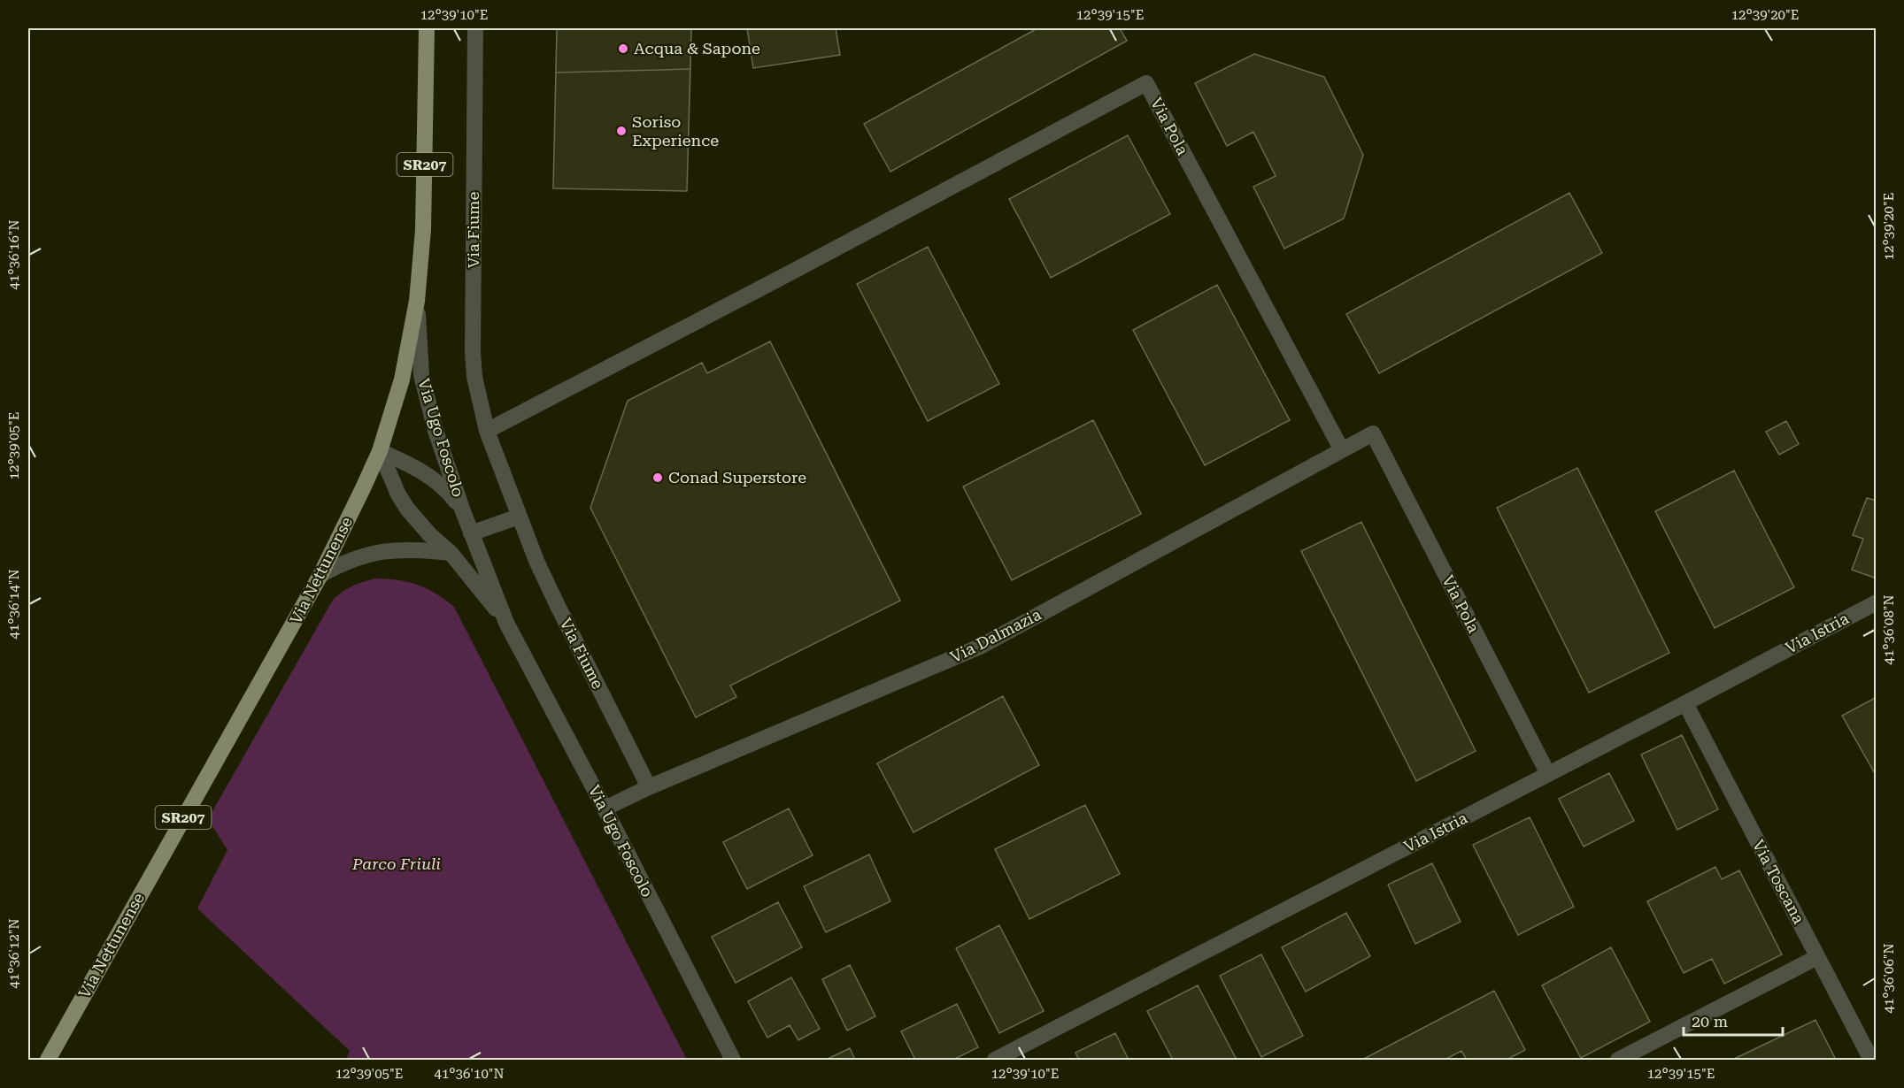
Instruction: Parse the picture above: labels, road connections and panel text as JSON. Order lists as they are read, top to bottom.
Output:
{
  "streets": {
    "main road": ["SR207", "Via Nettunense"],
    "street": [
      "Via Pola",
      "Via Fiume",
      "Via Ugo Foscolo",
      "Via Istria",
      "Via Dalmazia",
      "Via Toscana"
    ]
  },
  "crossings": [
    ["Via Pola", "Via Fiume"],
    ["Via Pola", "Via Istria"],
    ["Via Pola", "Via Dalmazia"],
    ["Via Fiume", "Via Dalmazia"],
    ["Via Ugo Foscolo", "Via Nettunense"],
    ["Via Ugo Foscolo", "Via Dalmazia"],
    ["Via Istria", "Via Toscana"]
  ],
  "parks": ["Parco Friuli"],
  "places": ["Acqua & Sapone", "Soriso Experience", "Conad Superstore"],
  "scale_bar": "20 m",
  "coordinates": [
    "12°39'10\"E",
    "12°39'15\"E",
    "12°39'20\"E",
    "41°36'16\"N",
    "12°39'05\"E",
    "41°36'14\"N",
    "41°36'08\"N",
    "41°36'12\"N",
    "41°36'06\"N",
    "41°36'10\"N"
  ]
}
